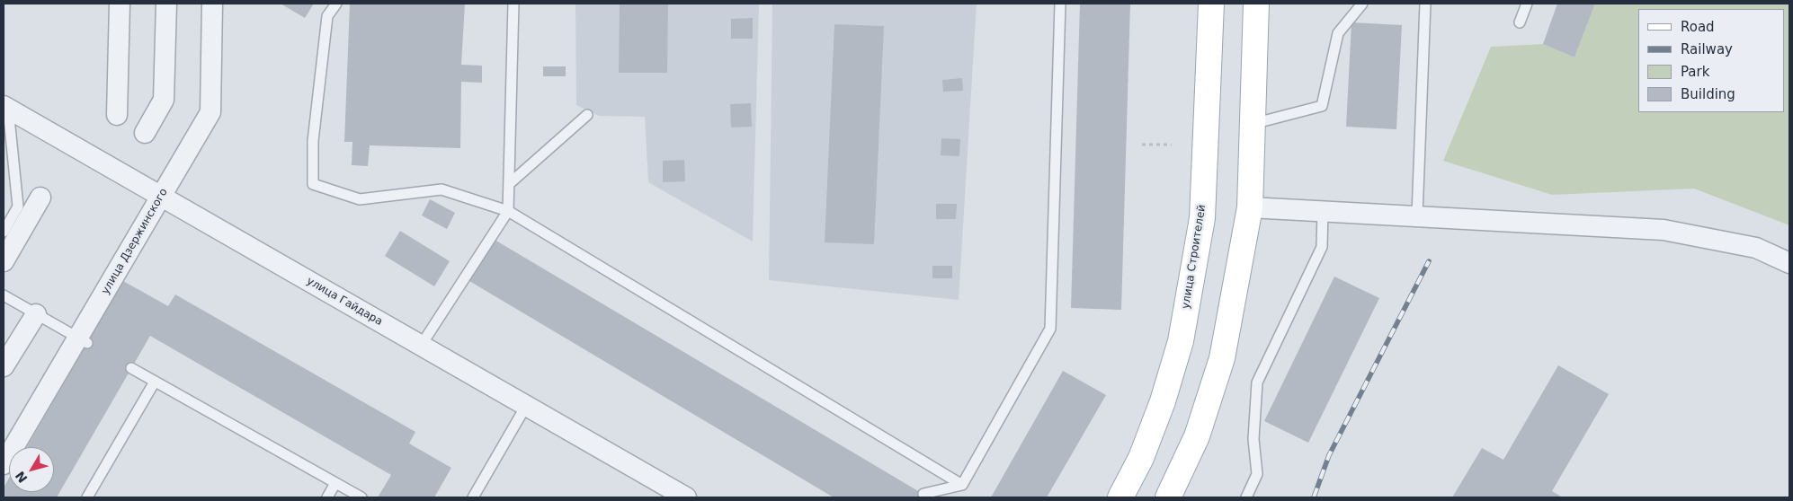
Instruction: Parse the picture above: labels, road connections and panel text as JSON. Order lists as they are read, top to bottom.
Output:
{
  "streets": {
    "main road": ["улица Строителей"],
    "street": ["улица Дзержинского", "улица Гайдара"]
  },
  "crossings": [
    ["улица Дзержинского", "улица Гайдара"]
  ],
  "legend": [
    "Road",
    "Railway",
    "Park",
    "Building"
  ],
  "north": "bottom left"
}
